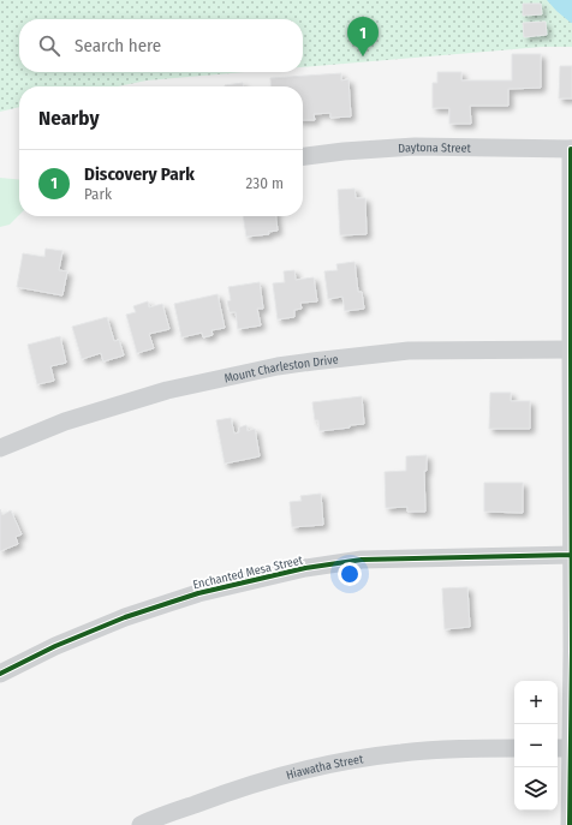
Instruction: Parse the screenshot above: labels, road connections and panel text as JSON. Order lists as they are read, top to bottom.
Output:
{
  "streets": {
    "street": [
      "Daytona Street",
      "Mount Charleston Drive",
      "Enchanted Mesa Street",
      "Hiawatha Street"
    ]
  },
  "page": {
    "pins": "1",
    "search": "Search here",
    "heading": "Nearby",
    "list": [
      {
        "mark": "1",
        "name": "Discovery Park",
        "note": "Park",
        "value": "230 m"
      }
    ],
    "map_buttons": ["+", "−"]
  }
}
